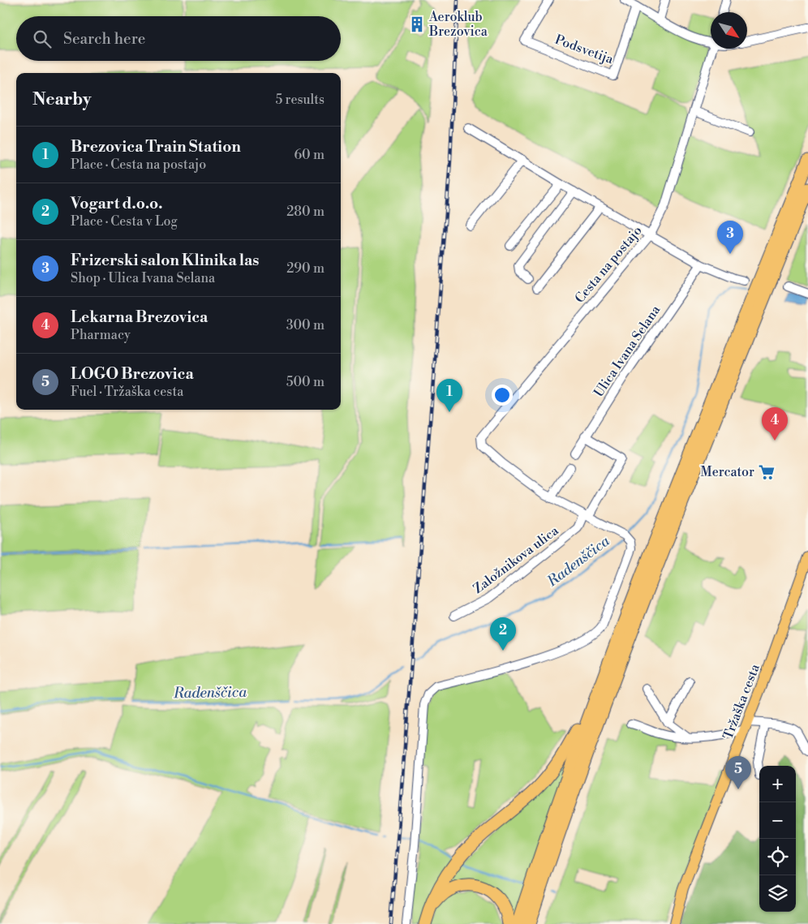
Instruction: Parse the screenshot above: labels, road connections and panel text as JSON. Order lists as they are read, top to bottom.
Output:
{
  "streets": {
    "main road": ["Tržaška cesta"],
    "street": [
      "Podsvetija",
      "Cesta na postajo",
      "Ulica Ivana Selana",
      "Založnikova ulica"
    ]
  },
  "crossings": [
    ["Ulica Ivana Selana", "Založnikova ulica"]
  ],
  "water": ["Radenščica"],
  "places": {
    "building": ["Aeroklub Brezovica"],
    "supermarket": ["Mercator"]
  },
  "north": "bottom right",
  "page": {
    "search": "Search here",
    "heading": ["Nearby", "5 results"],
    "list": [
      {
        "mark": "1",
        "name": "Brezovica Train Station",
        "note": "Place · Cesta na postajo",
        "value": "60 m"
      },
      {
        "mark": "2",
        "name": "Vogart d.o.o.",
        "note": "Place · Cesta v Log",
        "value": "280 m"
      },
      {
        "mark": "3",
        "name": "Frizerski salon Klinika las",
        "note": "Shop · Ulica Ivana Selana",
        "value": "290 m"
      },
      {
        "mark": "4",
        "name": "Lekarna Brezovica",
        "note": "Pharmacy",
        "value": "300 m"
      },
      {
        "mark": "5",
        "name": "LOGO Brezovica",
        "note": "Fuel · Tržaška cesta",
        "value": "500 m"
      }
    ],
    "pins": [
      "3",
      "1",
      "4",
      "2",
      "5"
    ],
    "map_buttons": ["+", "−"]
  }
}
